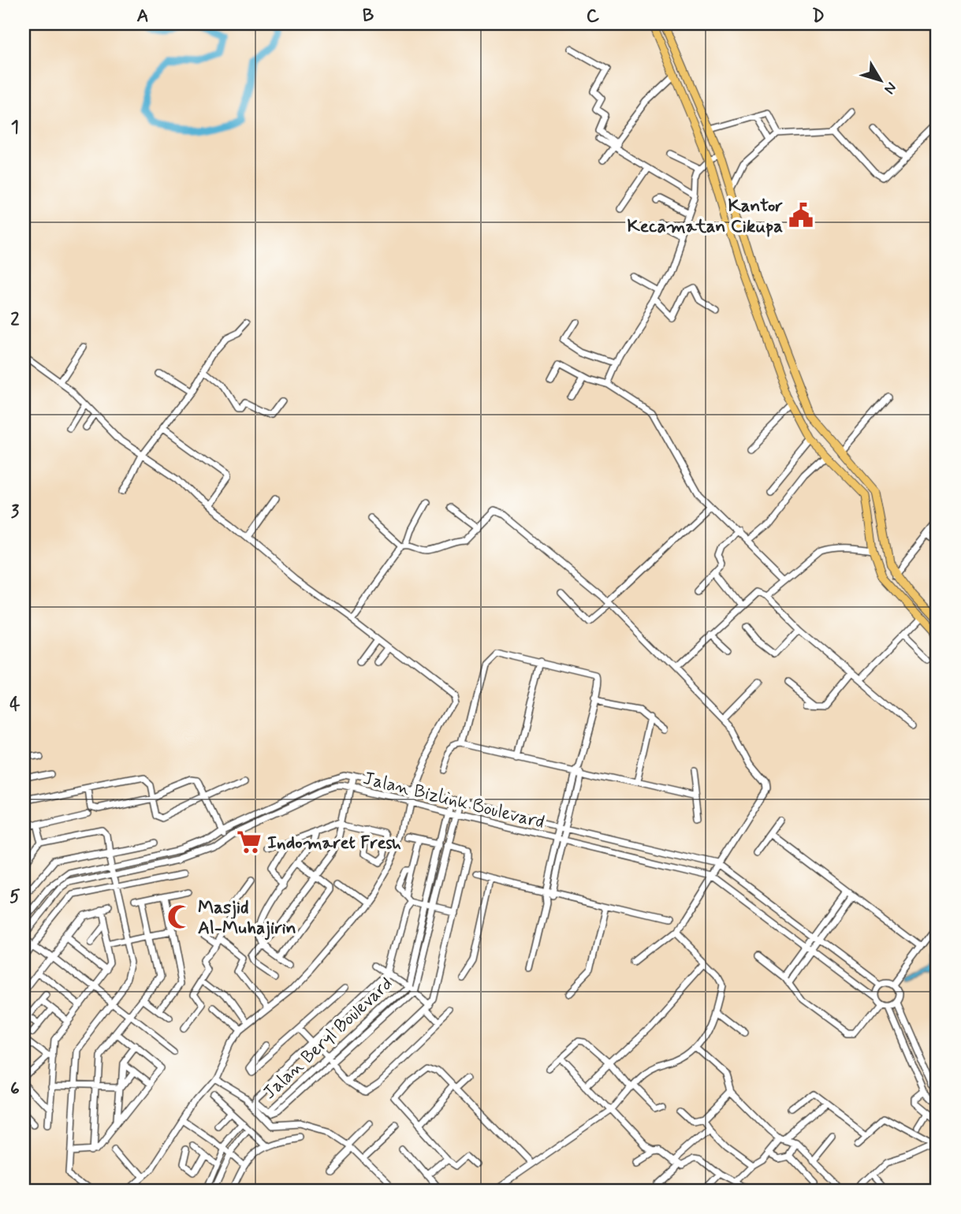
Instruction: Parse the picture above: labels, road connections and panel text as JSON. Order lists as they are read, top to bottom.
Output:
{
  "streets": {
    "street": ["Jalan Bizlink Boulevard", "Jalan Beryl Boulevard"]
  },
  "crossings": [
    ["Jalan Bizlink Boulevard", "Jalan Beryl Boulevard"]
  ],
  "places": {
    "public building": ["Kantor Kecamatan Cikupa"],
    "supermarket": ["Indomaret Fresh"],
    "mosque": ["Masjid Al-Muhajirin"]
  },
  "north": "bottom right",
  "grid": {
    "columns": [
      "A",
      "B",
      "C",
      "D"
    ],
    "rows": [
      "1",
      "2",
      "3",
      "4",
      "5",
      "6"
    ]
  }
}
